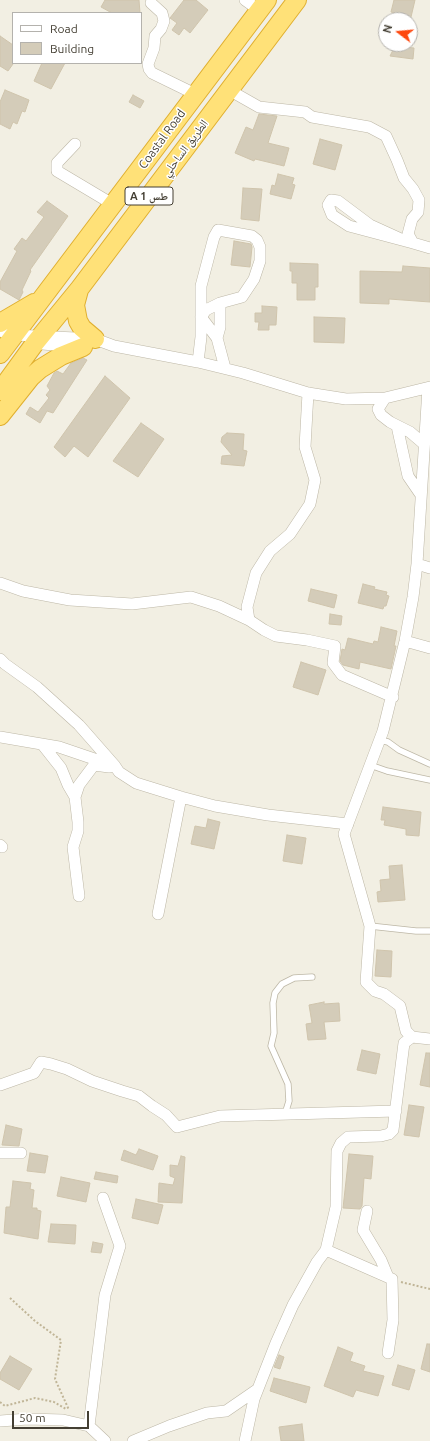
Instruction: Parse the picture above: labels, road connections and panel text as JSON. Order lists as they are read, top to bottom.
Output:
{
  "streets": {
    "highway": ["Coastal Road", "الطريق الساحلي", "A 1 طس"]
  },
  "legend": ["Road", "Building"],
  "scale_bar": "50 m",
  "north": "left"
}
